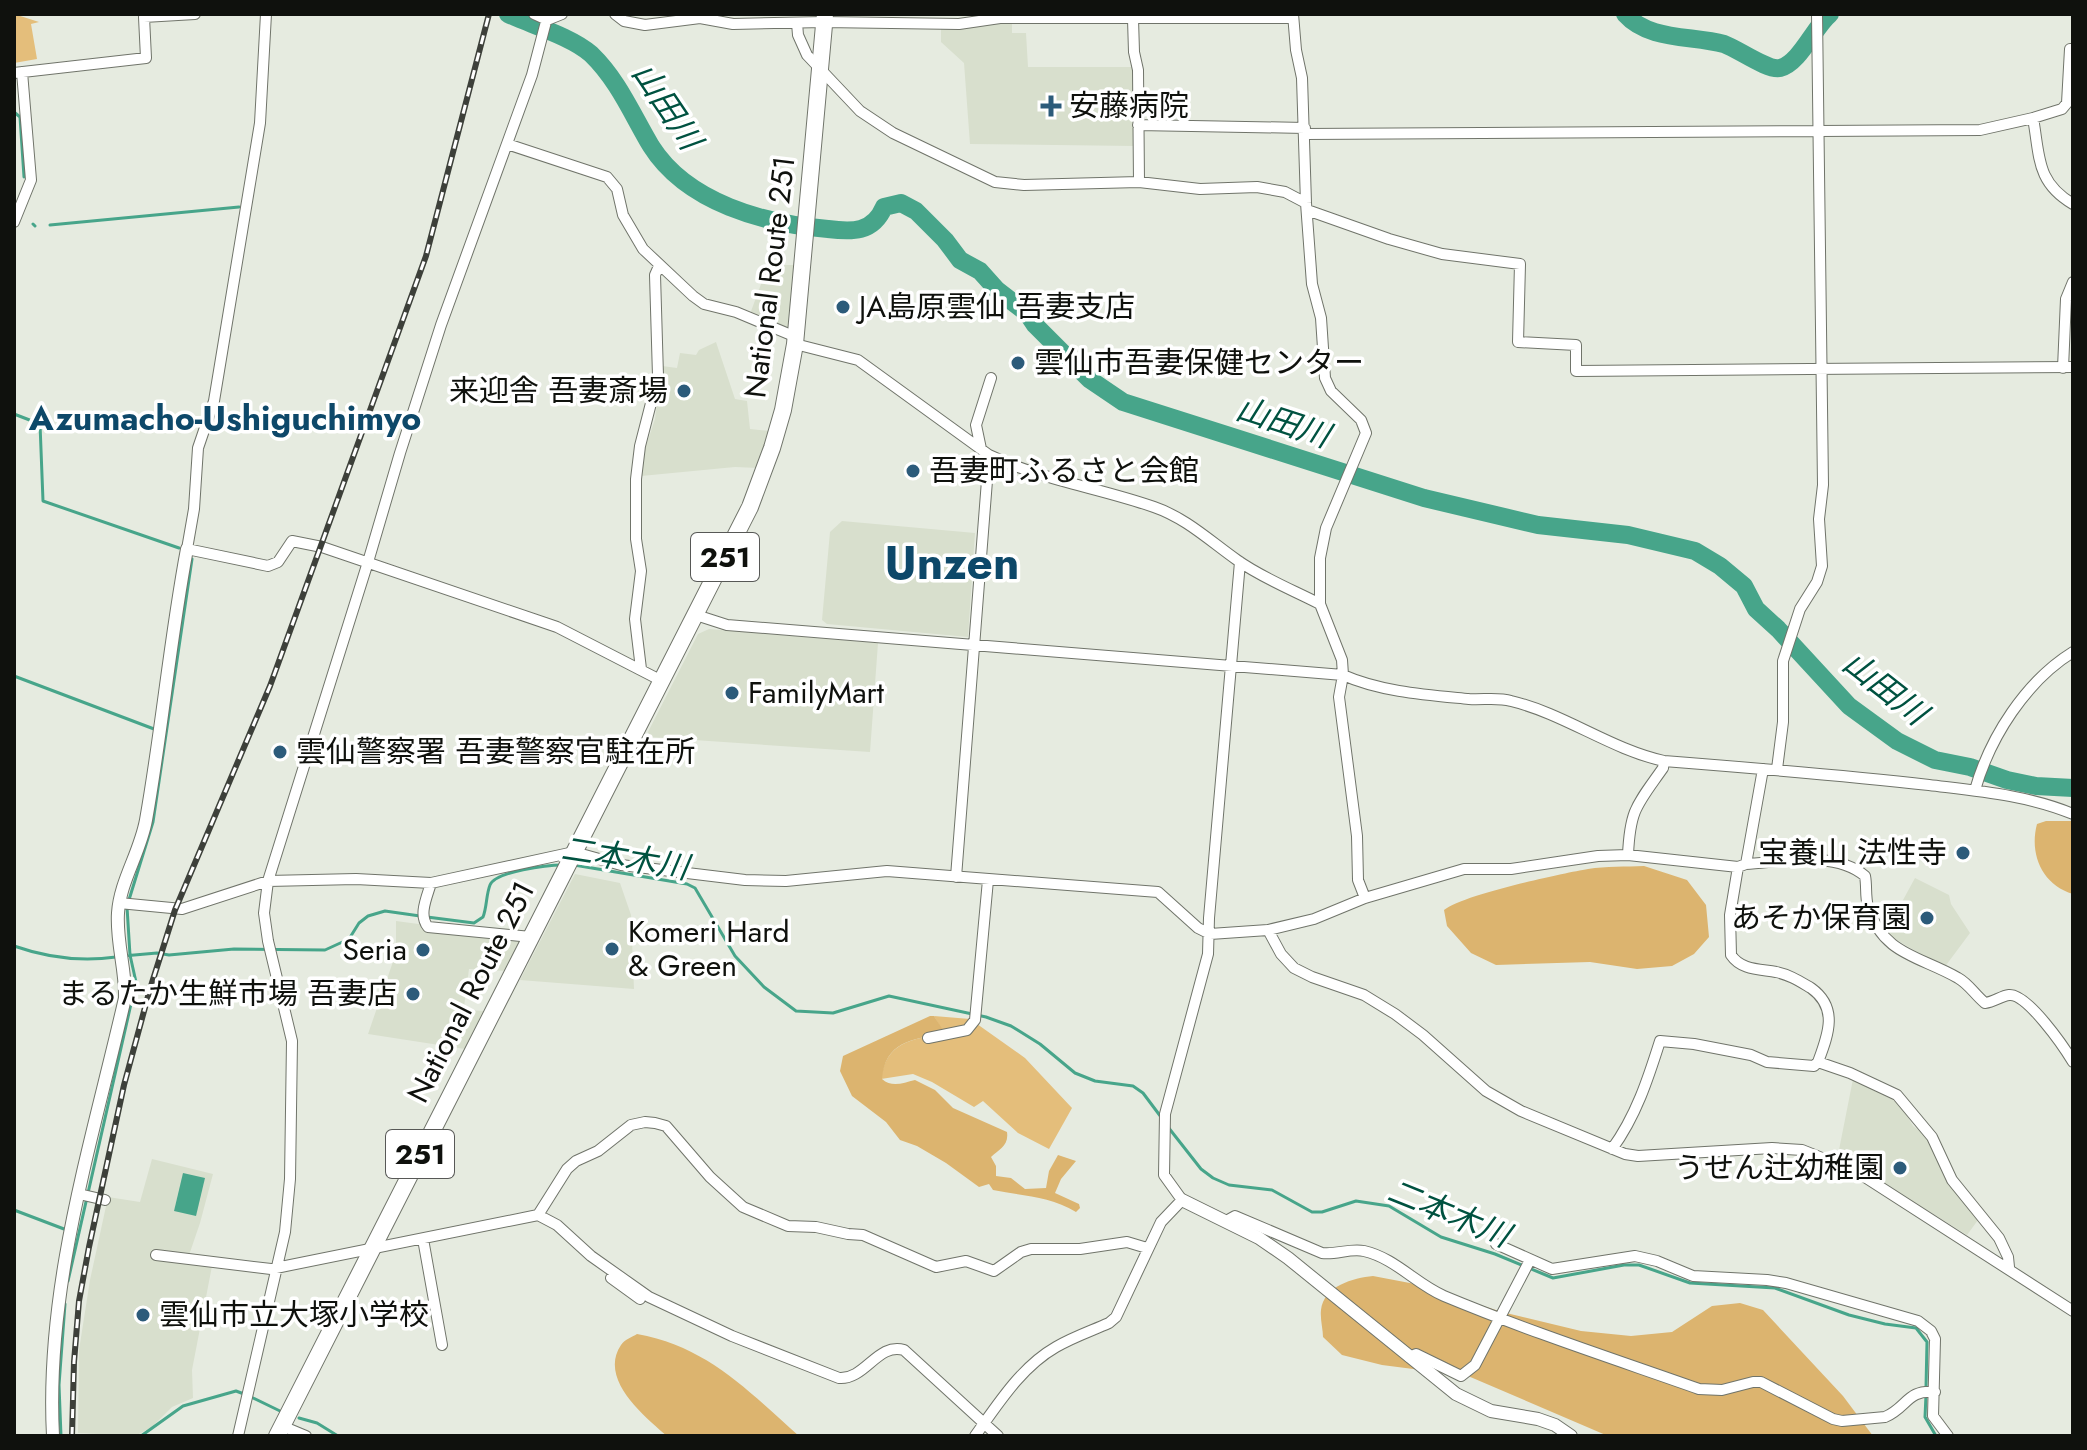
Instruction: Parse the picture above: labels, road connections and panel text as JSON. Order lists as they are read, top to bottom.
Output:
{
  "streets": {
    "highway": ["National Route 251", "251"]
  },
  "districts": ["Azumacho-Ushiguchimyo", "Unzen"],
  "water": ["山田川", "二本木川"],
  "places": {
    "health": ["安藤病院"],
    "other": [
      "JA島原雲仙 吾妻支店",
      "雲仙市吾妻保健センター",
      "来迎舎 吾妻斎場",
      "吾妻町ふるさと会館",
      "FamilyMart",
      "雲仙警察署 吾妻警察官駐在所",
      "宝養山 法性寺",
      "あそか保育園",
      "Komeri Hard & Green",
      "Seria",
      "まるたか生鮮市場 吾妻店",
      "うせん辻幼稚園",
      "雲仙市立大塚小学校"
    ]
  }
}
